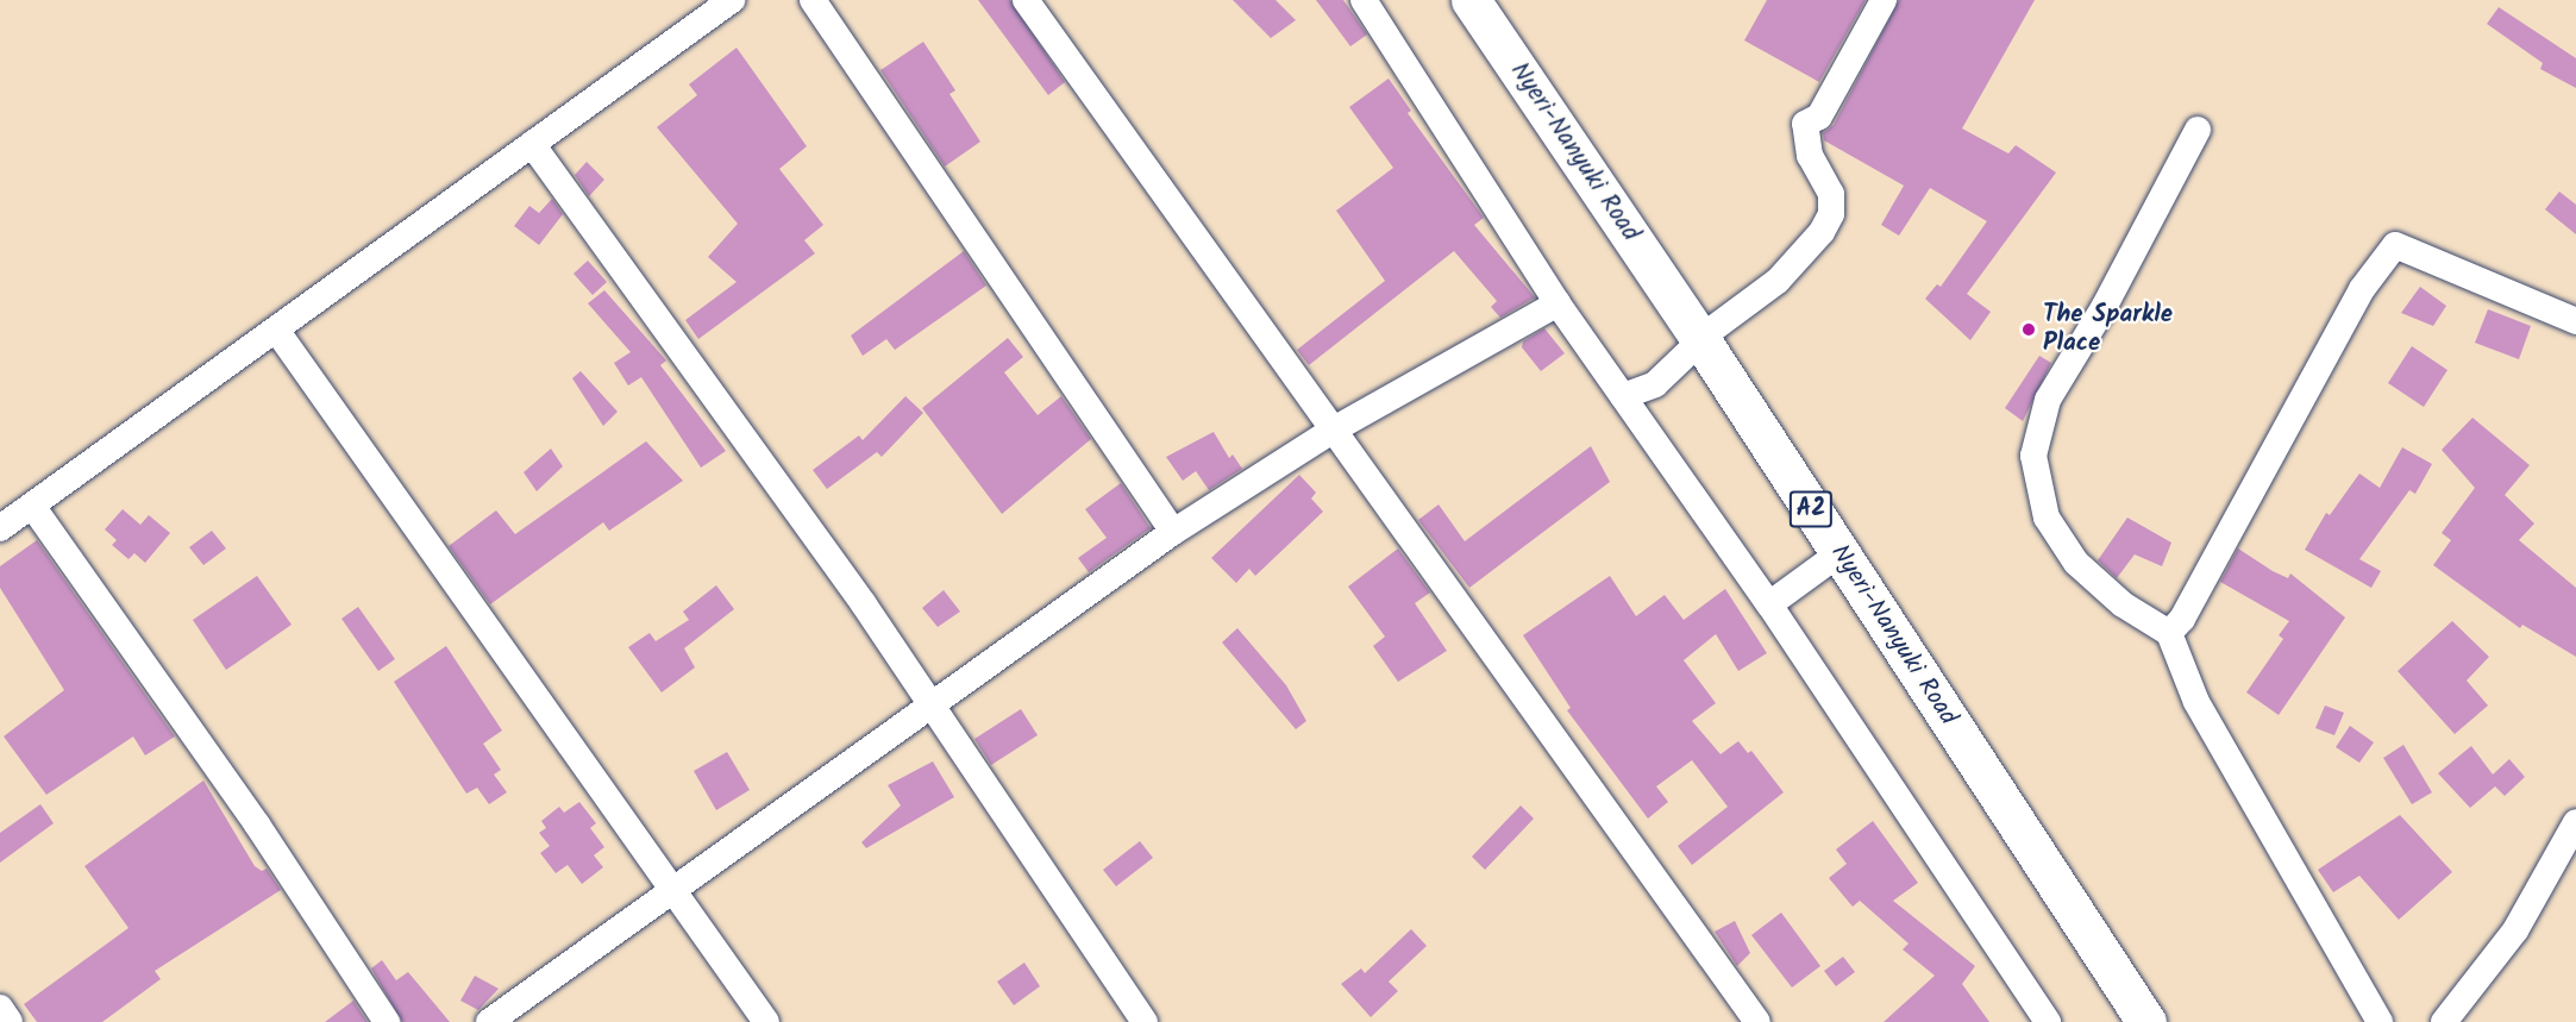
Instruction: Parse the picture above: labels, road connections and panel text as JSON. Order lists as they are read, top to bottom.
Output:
{
  "streets": {
    "highway": ["Nyeri-Nanyuki Road", "A2"]
  },
  "places": ["The Sparkle Place"]
}
